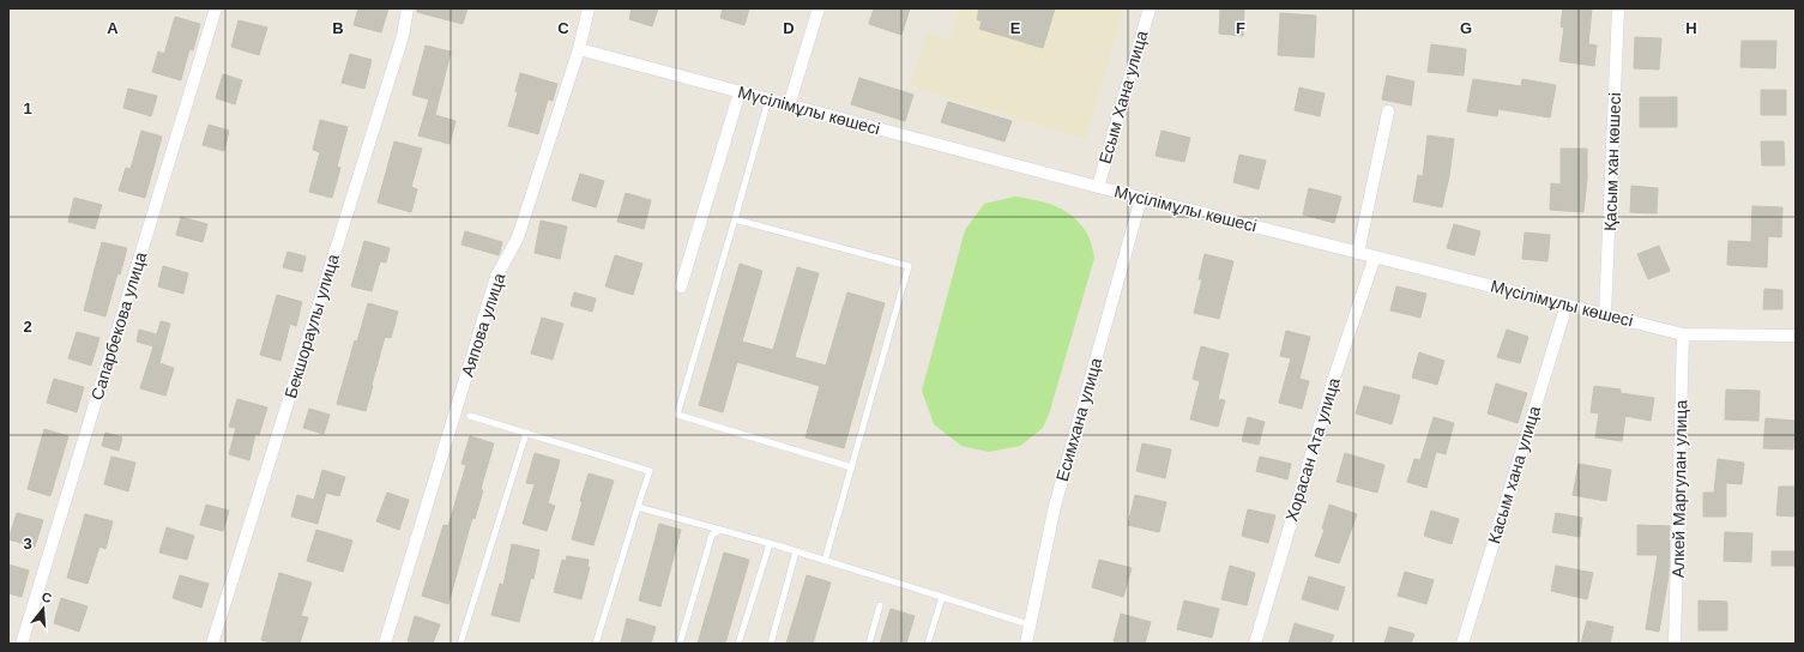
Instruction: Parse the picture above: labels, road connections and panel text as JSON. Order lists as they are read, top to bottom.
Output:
{
  "streets": {
    "street": [
      "Есым Хана улица",
      "Мүсілімұлы көшесі",
      "Қасым хан көшесі",
      "Аяпова улица",
      "Сапарбекова улица",
      "Бекшораулы улица",
      "Есимхана улица",
      "Хорасан Ата улица",
      "Касым хана улица",
      "Алкей Маргулан улица"
    ]
  },
  "crossings": [
    ["Есым Хана улица", "Мүсілімұлы көшесі"],
    ["Мүсілімұлы көшесі", "Қасым хан көшесі"],
    ["Мүсілімұлы көшесі", "Аяпова улица"],
    ["Мүсілімұлы көшесі", "Есимхана улица"],
    ["Мүсілімұлы көшесі", "Хорасан Ата улица"],
    ["Мүсілімұлы көшесі", "Касым хана улица"],
    ["Мүсілімұлы көшесі", "Алкей Маргулан улица"]
  ],
  "north": "top",
  "grid": {
    "columns": [
      "A",
      "B",
      "C",
      "D",
      "E",
      "F",
      "G",
      "H"
    ],
    "rows": ["1", "2", "3"]
  }
}
